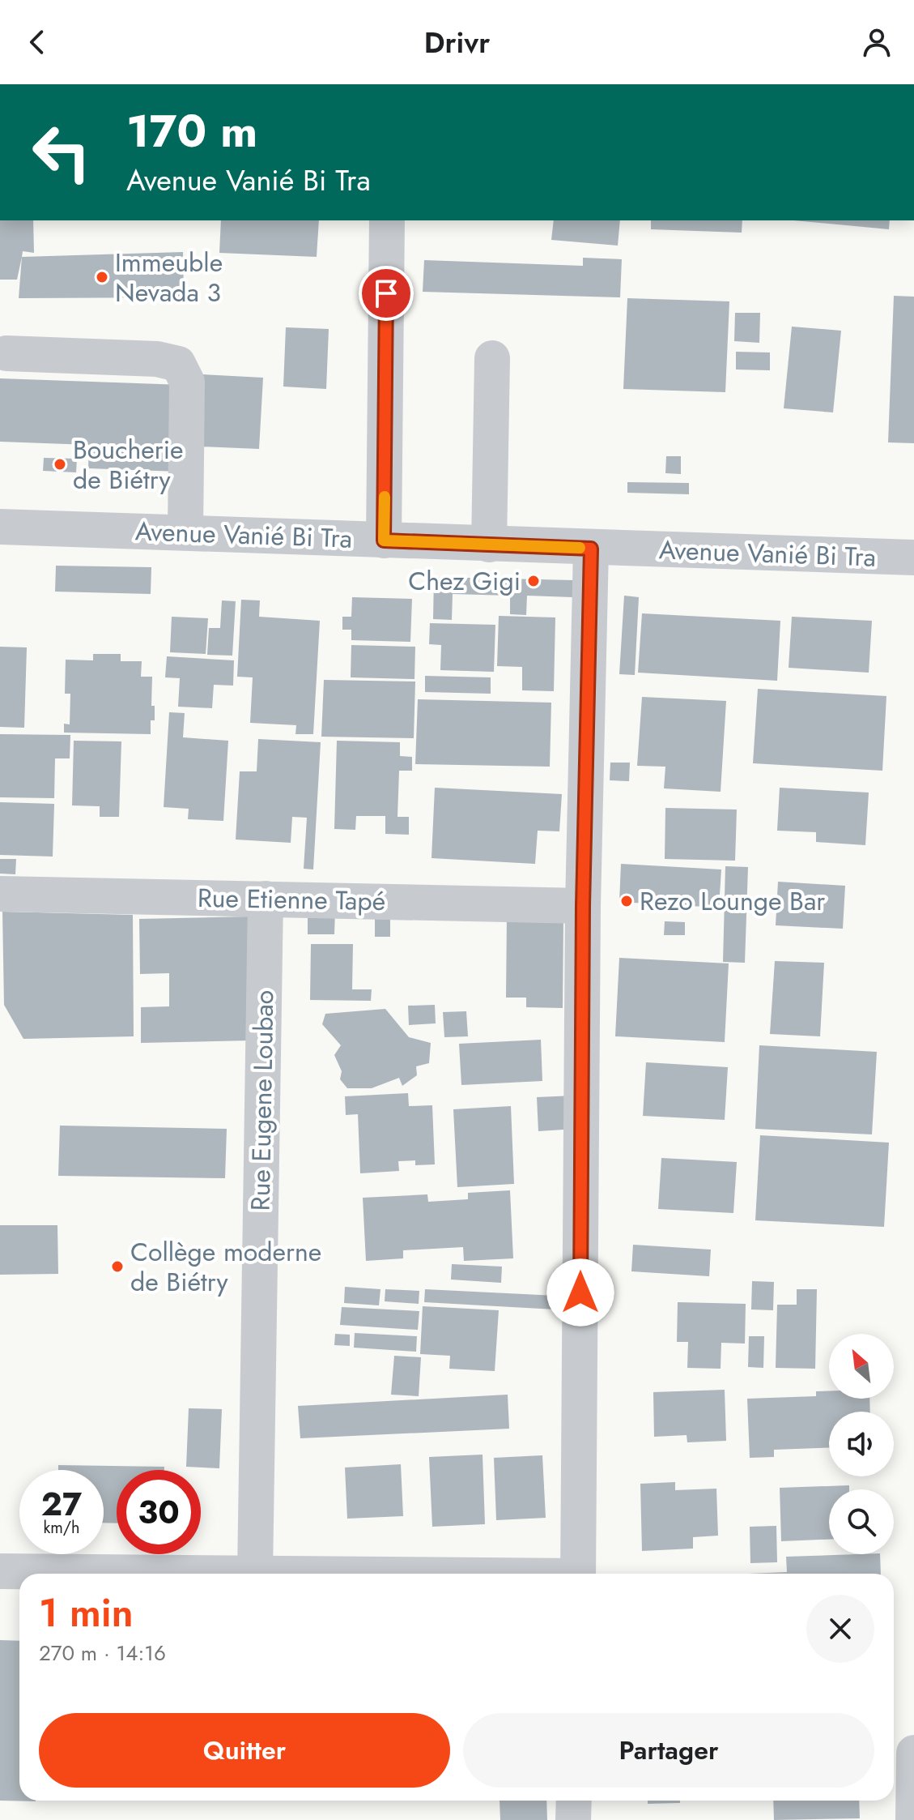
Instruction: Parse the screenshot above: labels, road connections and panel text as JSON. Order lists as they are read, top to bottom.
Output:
{
  "streets": {
    "street": ["Avenue Vanié Bi Tra", "Rue Etienne Tapé", "Rue Eugene Loubao"]
  },
  "crossings": [
    ["Rue Etienne Tapé", "Rue Eugene Loubao"]
  ],
  "places": [
    "Immeuble Nevada 3",
    "Boucherie de Biétry",
    "Chez Gigi",
    "Rezo Lounge Bar",
    "Collège moderne de Biétry"
  ],
  "north": "top left",
  "page": {
    "header": "Drivr",
    "turn": ["170 m", "Avenue Vanié Bi Tra"],
    "speed": "27 km/h",
    "limit": "30",
    "heading": ["1 min", "270 m · 14:16"],
    "buttons": ["Quitter", "Partager"]
  }
}
